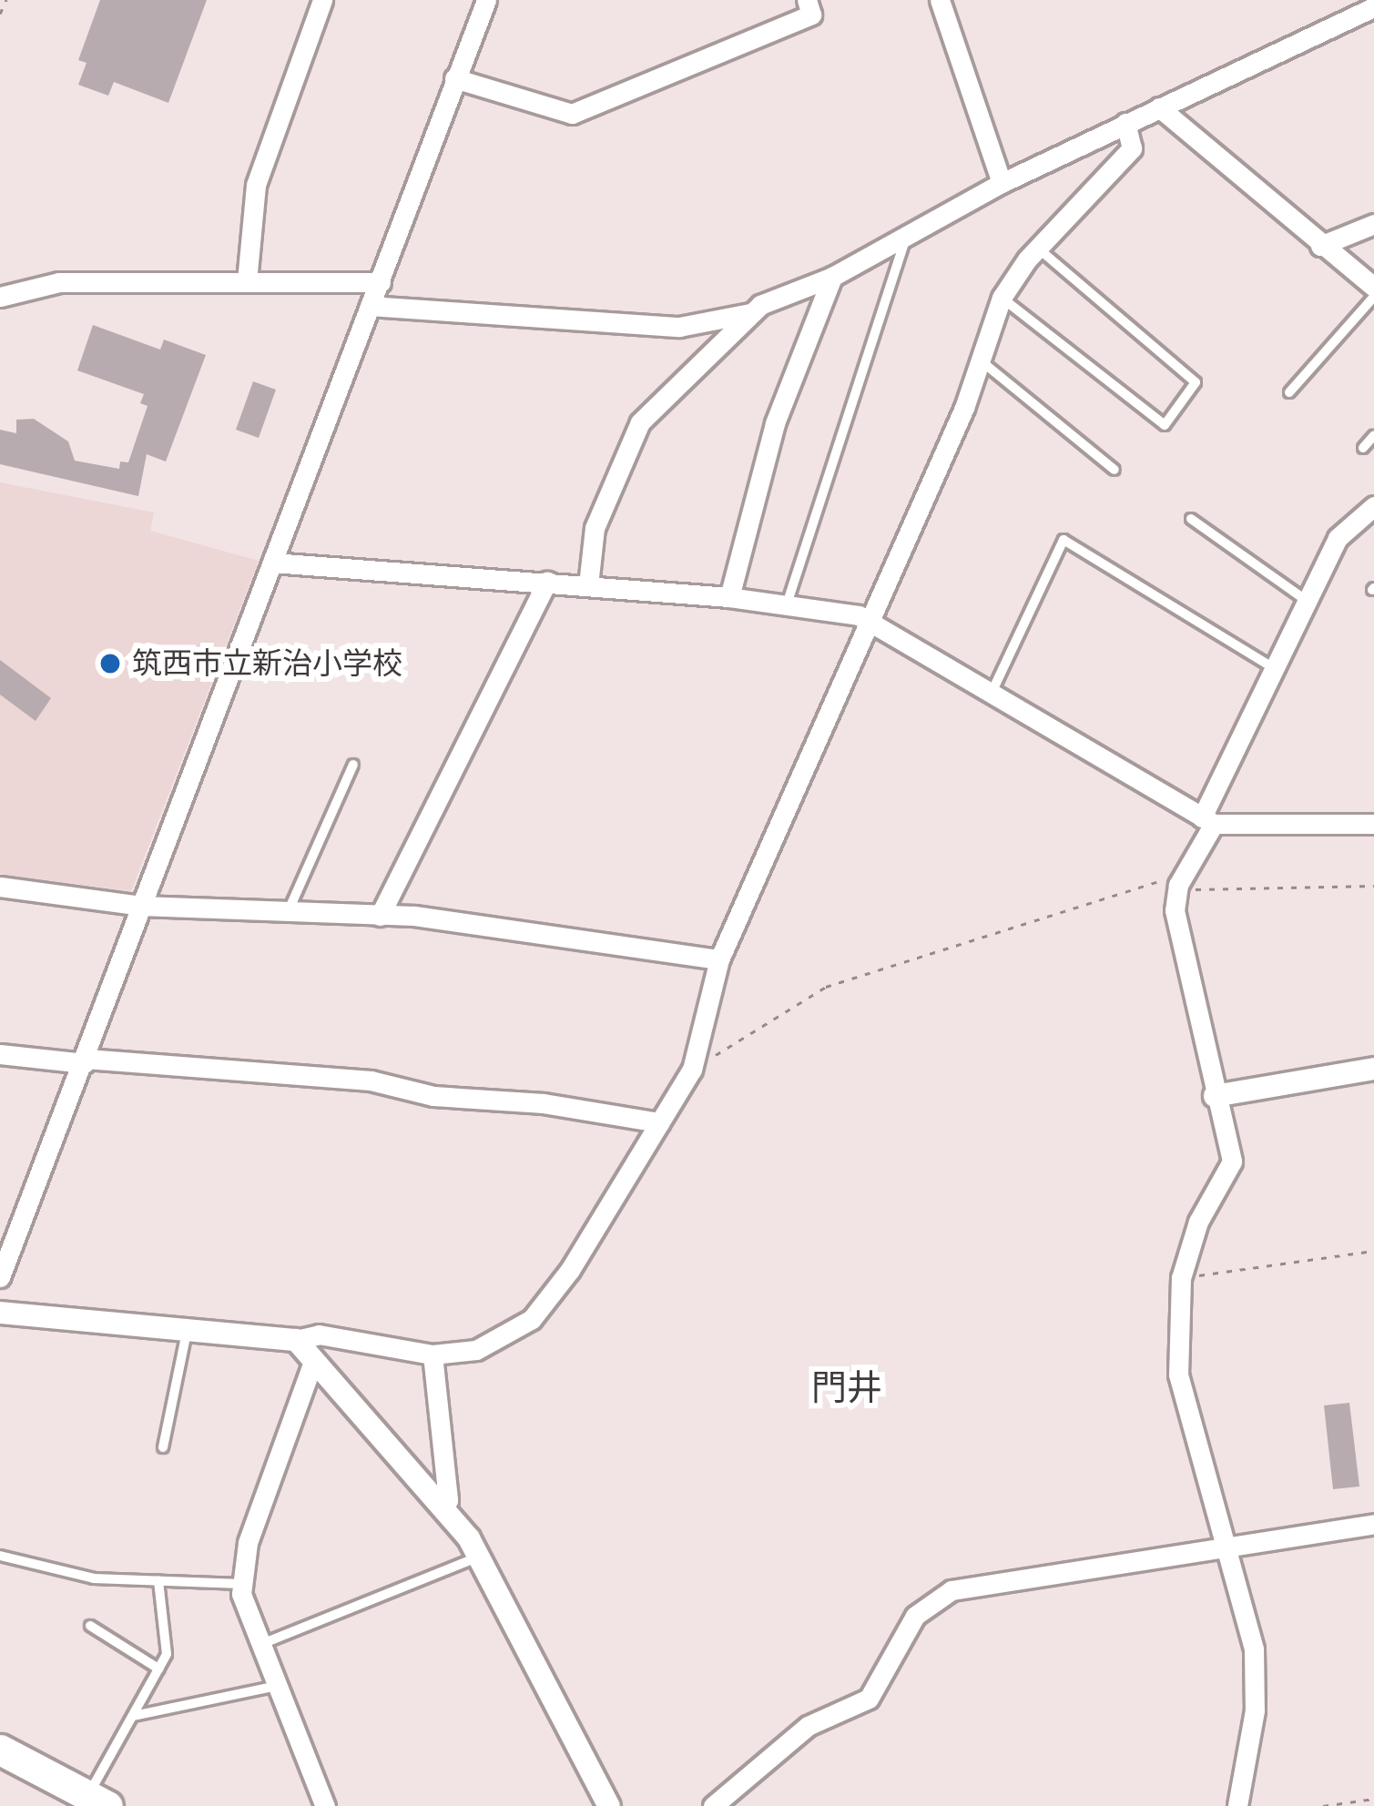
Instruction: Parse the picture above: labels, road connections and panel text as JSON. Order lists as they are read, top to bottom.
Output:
{
  "districts": ["門井"],
  "places": ["筑西市立新治小学校"]
}
